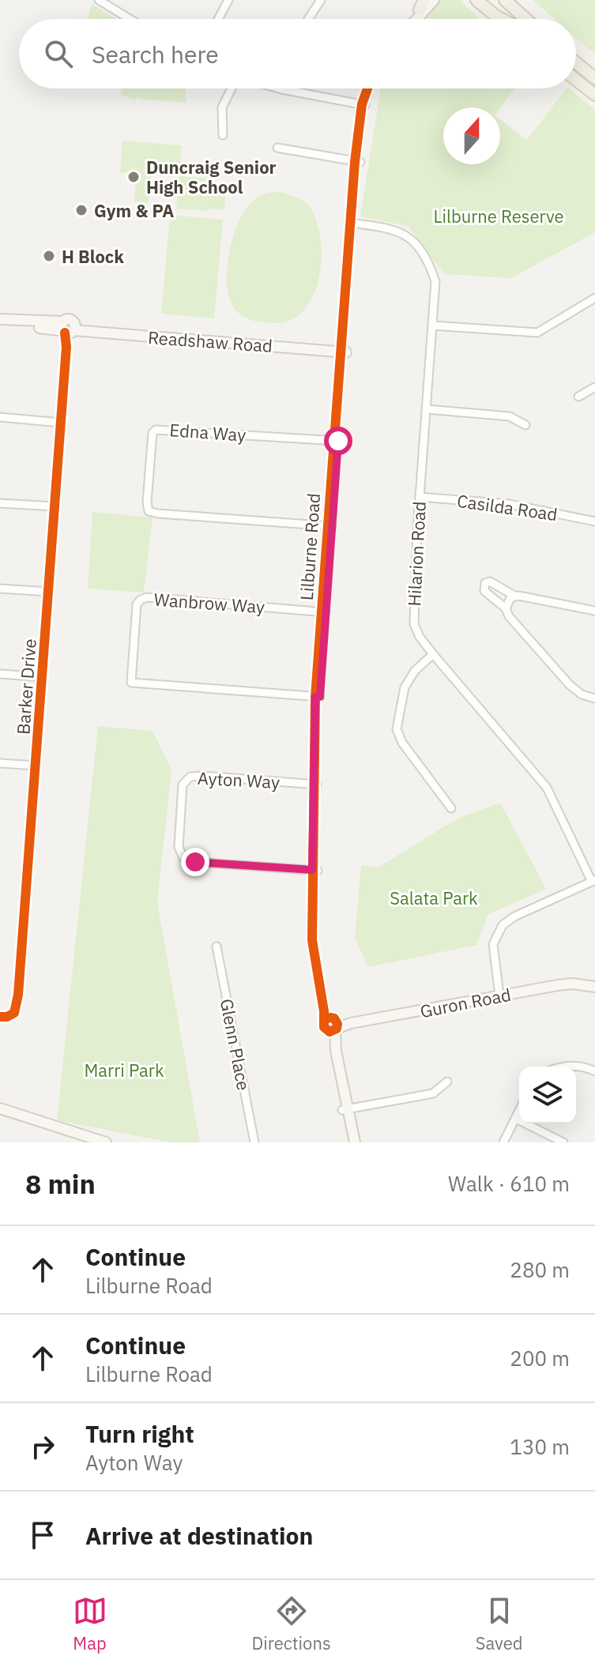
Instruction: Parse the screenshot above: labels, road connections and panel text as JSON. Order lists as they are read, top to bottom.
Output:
{
  "streets": {
    "street": [
      "Readshaw Road",
      "Edna Way",
      "Casilda Road",
      "Lilburne Road",
      "Hilarion Road",
      "Wanbrow Way",
      "Barker Drive",
      "Ayton Way",
      "Guron Road",
      "Glenn Place"
    ]
  },
  "crossings": [
    ["Readshaw Road", "Lilburne Road"],
    ["Readshaw Road", "Barker Drive"],
    ["Edna Way", "Lilburne Road"],
    ["Casilda Road", "Hilarion Road"],
    ["Lilburne Road", "Hilarion Road"],
    ["Lilburne Road", "Wanbrow Way"],
    ["Lilburne Road", "Ayton Way"],
    ["Lilburne Road", "Guron Road"]
  ],
  "parks": ["Lilburne Reserve", "Salata Park", "Marri Park"],
  "places": ["Duncraig Senior High School", "Gym & PA", "H Block"],
  "north": "top",
  "page": {
    "search": "Search here",
    "heading": ["8 min", "Walk · 610 m"],
    "list": [
      ["Continue", "Lilburne Road", "280 m"],
      ["Continue", "Lilburne Road", "200 m"],
      ["Turn right", "Ayton Way", "130 m"],
      "Arrive at destination"
    ],
    "nav": ["Map", "Directions", "Saved"]
  }
}
